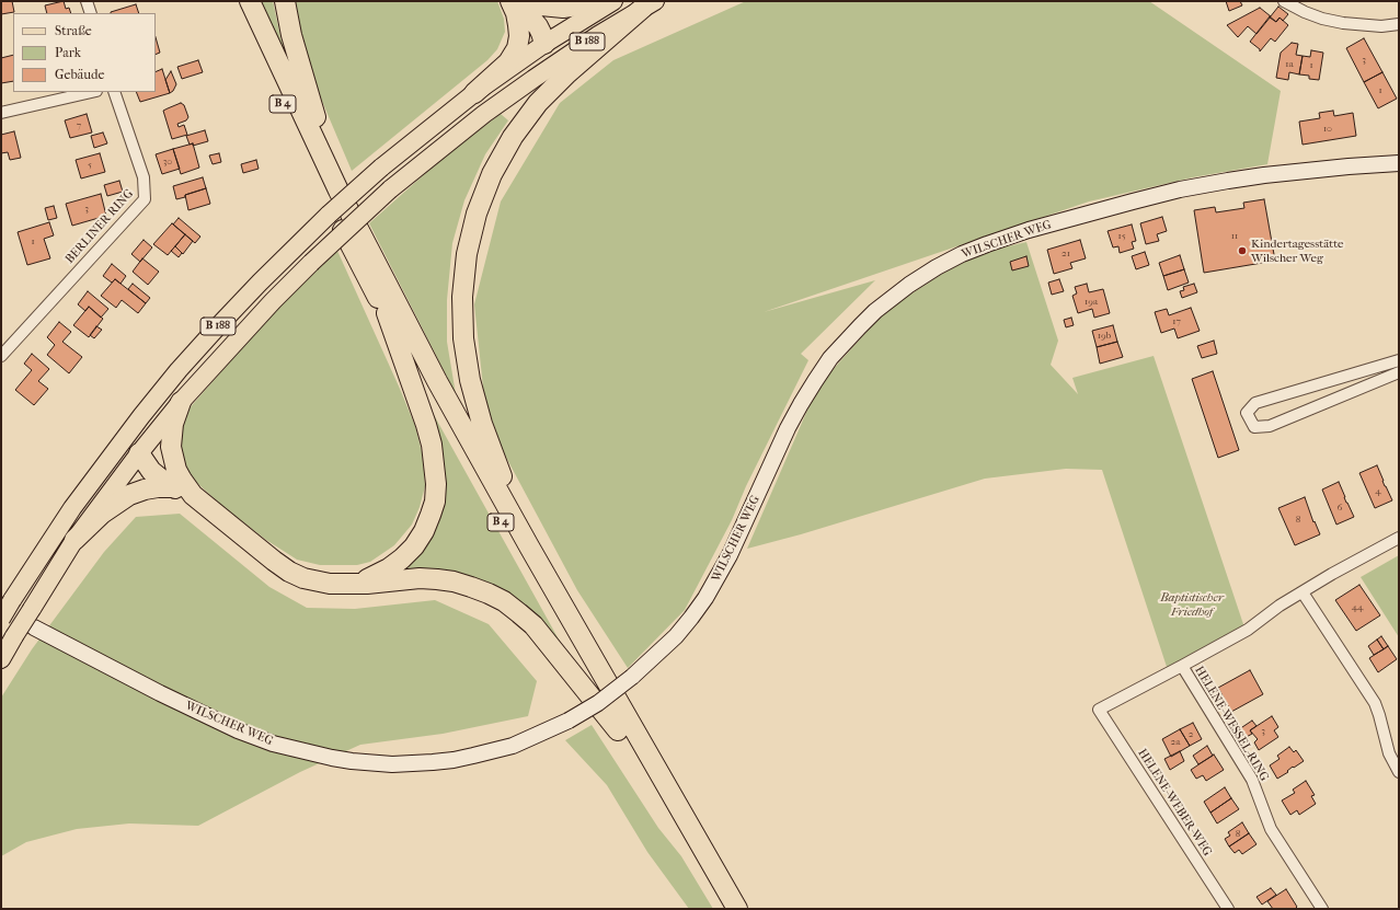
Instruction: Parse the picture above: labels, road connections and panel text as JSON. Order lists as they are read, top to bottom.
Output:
{
  "streets": {
    "highway": ["B 4"],
    "main road": ["B 188"],
    "street": [
      "BERLINER RING",
      "WILSCHER WEG",
      "HELENE-WESSEL-RING",
      "HELENE-WEBER-WEG"
    ]
  },
  "crossings": [
    ["HELENE-WESSEL-RING", "HELENE-WEBER-WEG"]
  ],
  "parks": ["Baptistischer Friedhof"],
  "places": ["Kindertagesstätte Wilscher Weg"],
  "house_numbers": [
    "3",
    "1a",
    "1",
    "1",
    "7",
    "10",
    "30",
    "5",
    "3",
    "15",
    "11",
    "1",
    "21",
    "19a",
    "17",
    "19b",
    "4",
    "6",
    "8",
    "44",
    "3",
    "2",
    "2a",
    "8"
  ],
  "legend": ["Straße", "Park", "Gebäude"]
}
